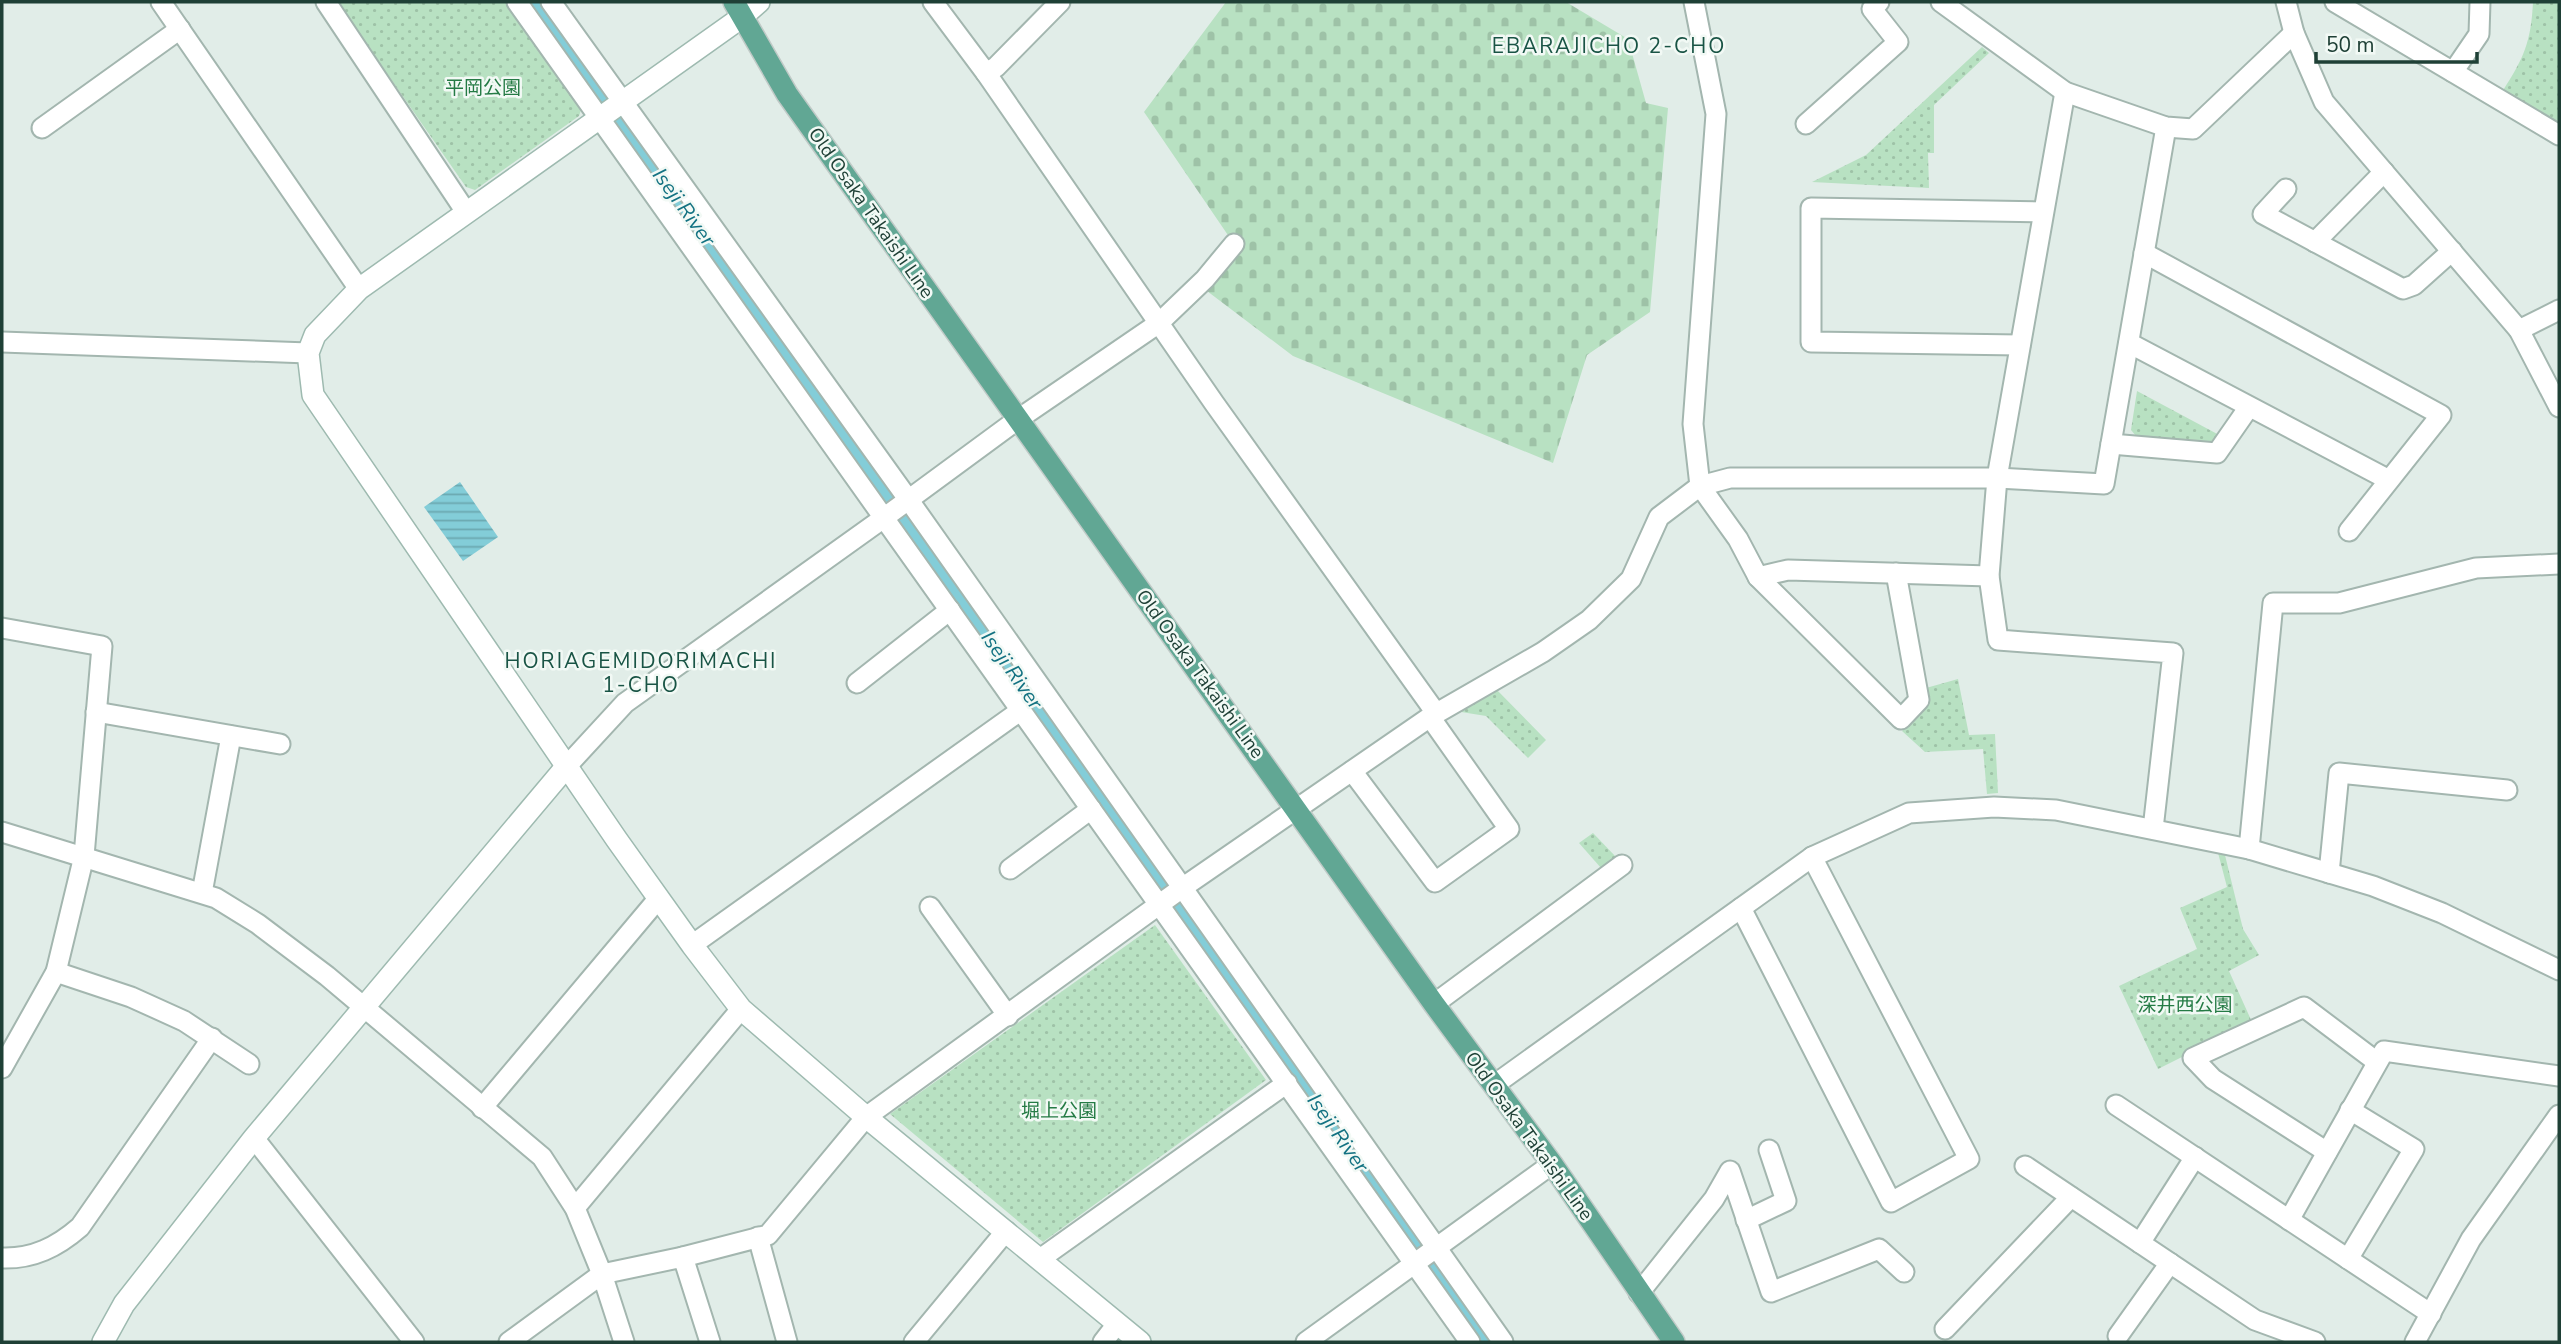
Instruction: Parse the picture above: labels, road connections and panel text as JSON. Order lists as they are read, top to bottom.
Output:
{
  "streets": {
    "main road": ["Old Osaka Takaishi Line"]
  },
  "districts": ["EBARAJICHO 2-CHO", "HORIAGEMIDORIMACHI 1-CHO"],
  "water": ["Iseji River"],
  "parks": ["平岡公園", "深井西公園", "堀上公園"],
  "scale_bar": "50 m"
}
